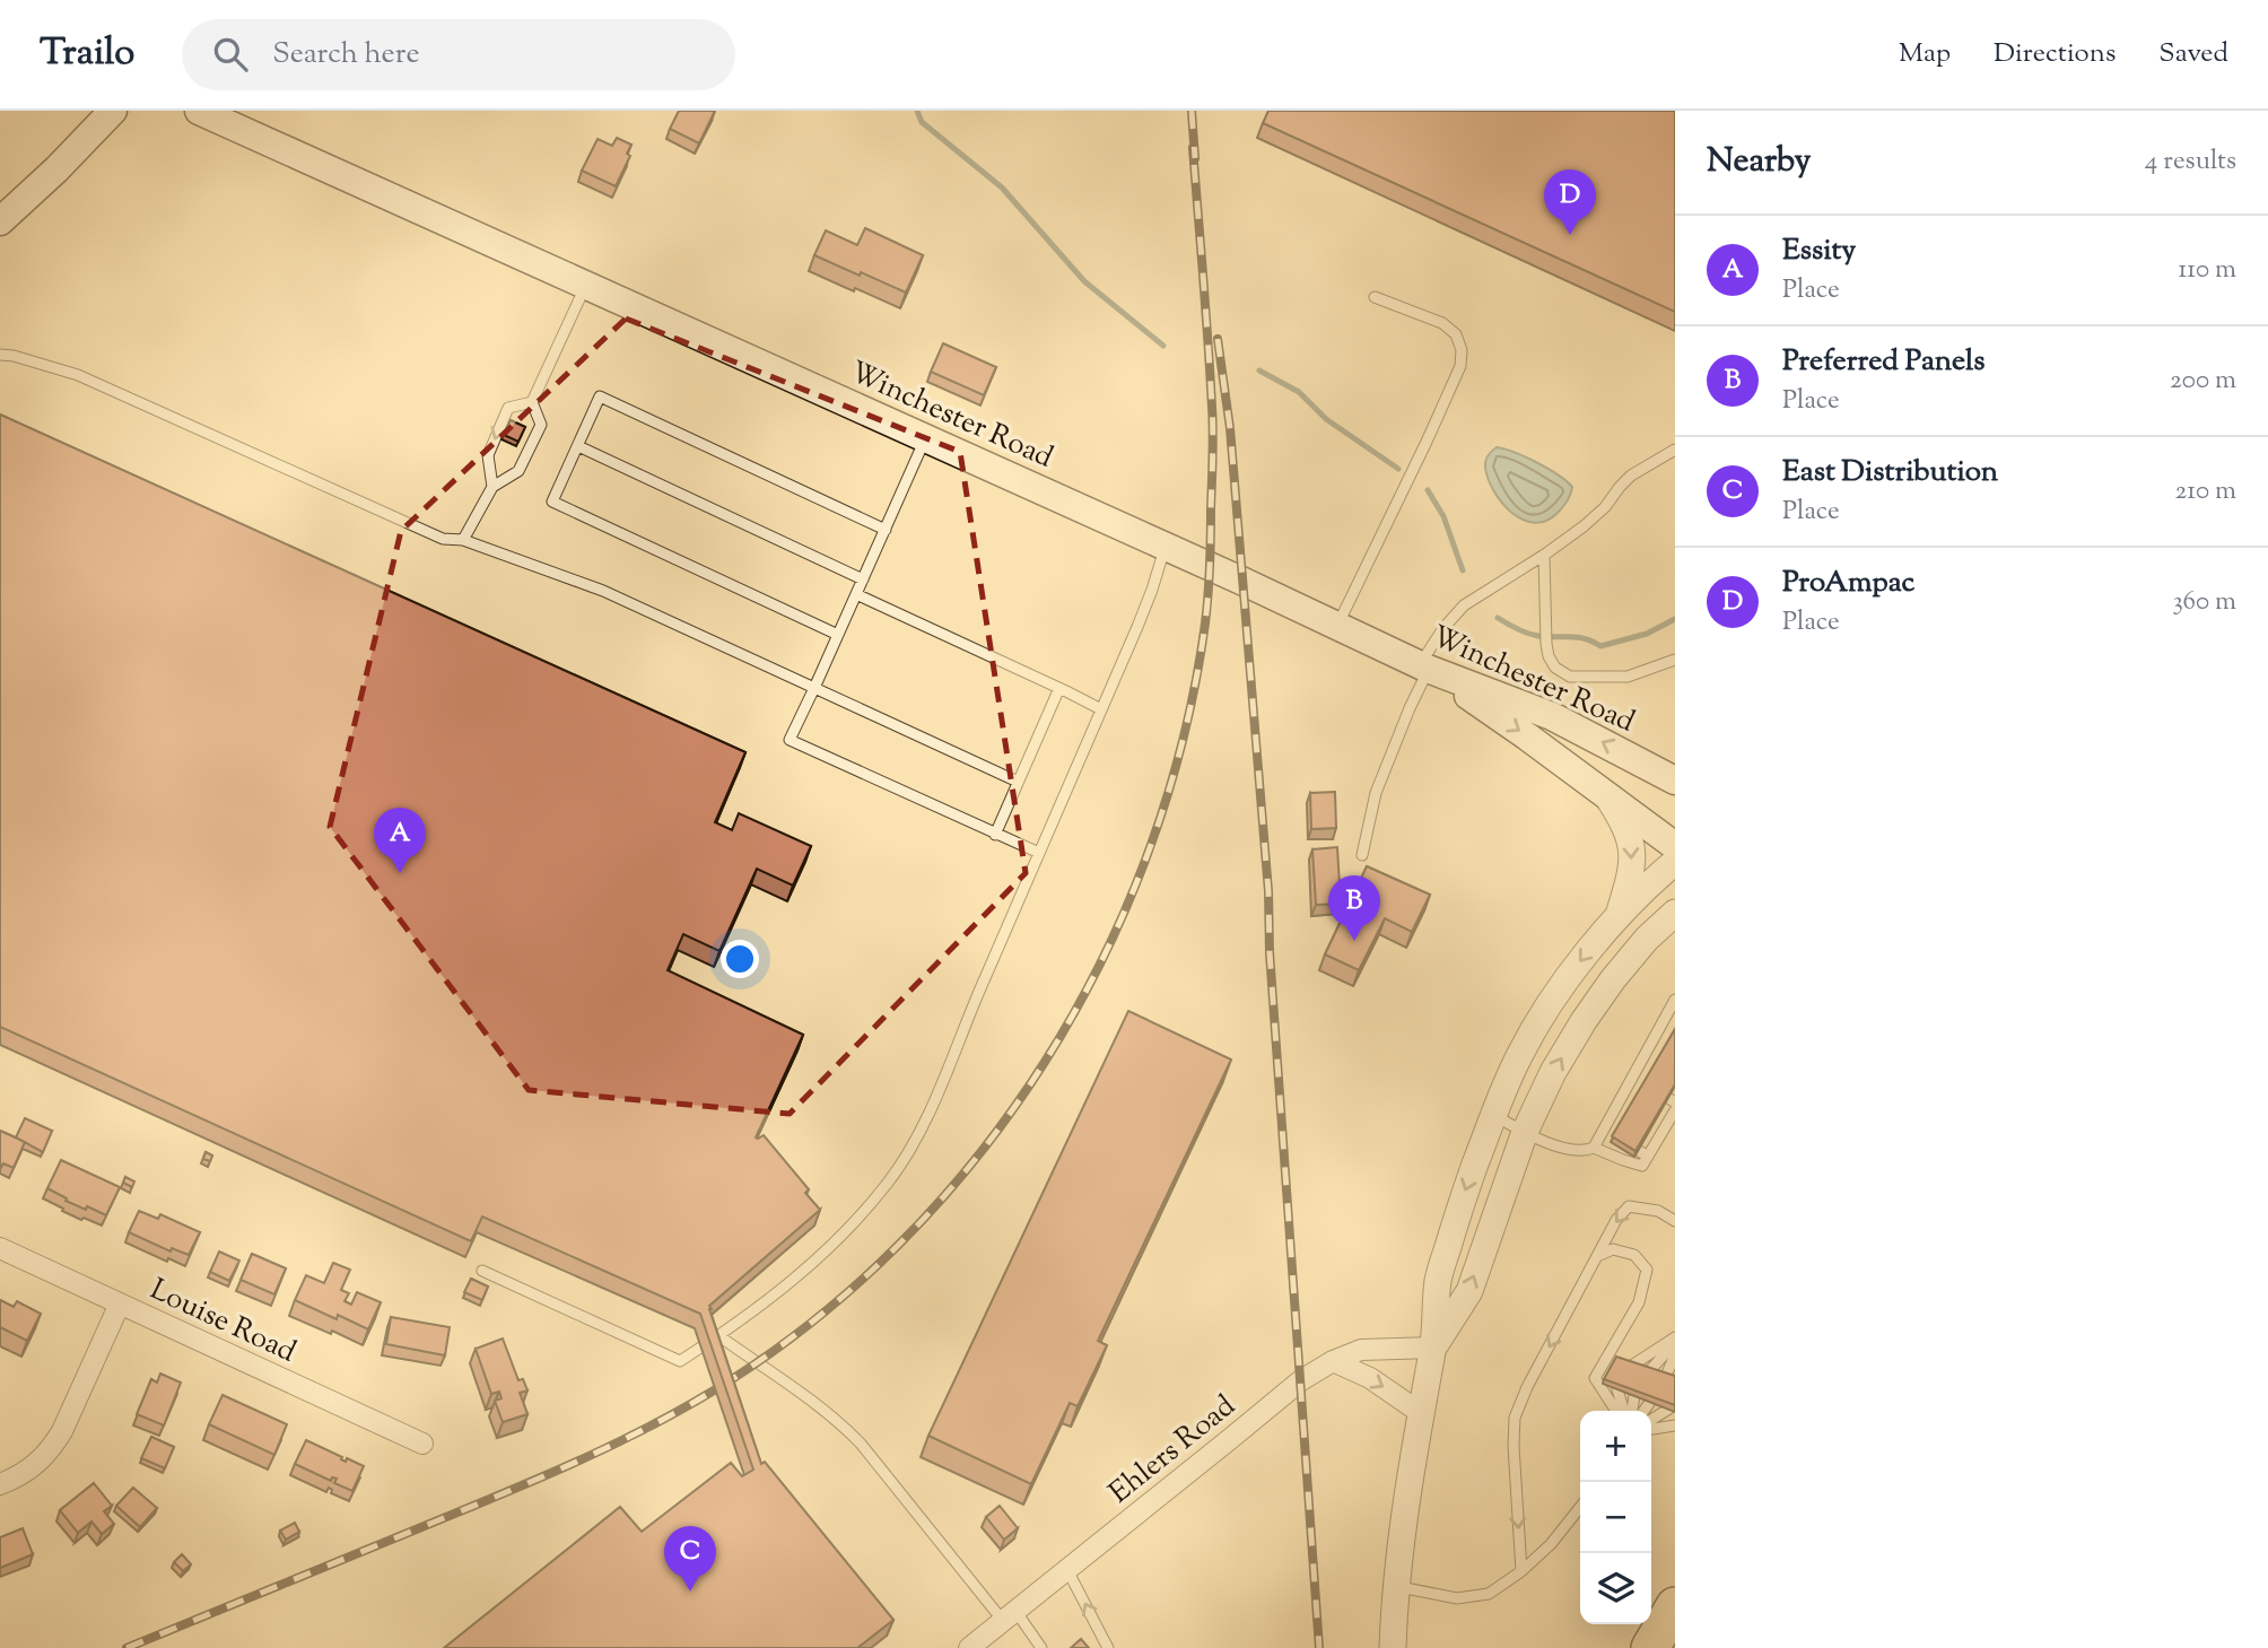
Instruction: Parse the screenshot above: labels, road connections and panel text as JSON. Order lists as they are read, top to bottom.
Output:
{
  "streets": {
    "main road": ["Winchester Road"],
    "street": ["Louise Road", "Ehlers Road"]
  },
  "page": {
    "header": "Trailo",
    "search": "Search here",
    "nav": ["Map", "Directions", "Saved"],
    "heading": ["Nearby", "4 results"],
    "pins": [
      "D",
      "A",
      "B",
      "C"
    ],
    "list": [
      {
        "mark": "A",
        "name": "Essity",
        "note": "Place",
        "value": "110 m"
      },
      {
        "mark": "B",
        "name": "Preferred Panels",
        "note": "Place",
        "value": "200 m"
      },
      {
        "mark": "C",
        "name": "East Distribution",
        "note": "Place",
        "value": "210 m"
      },
      {
        "mark": "D",
        "name": "ProAmpac",
        "note": "Place",
        "value": "360 m"
      }
    ],
    "map_buttons": ["+", "−"]
  }
}
